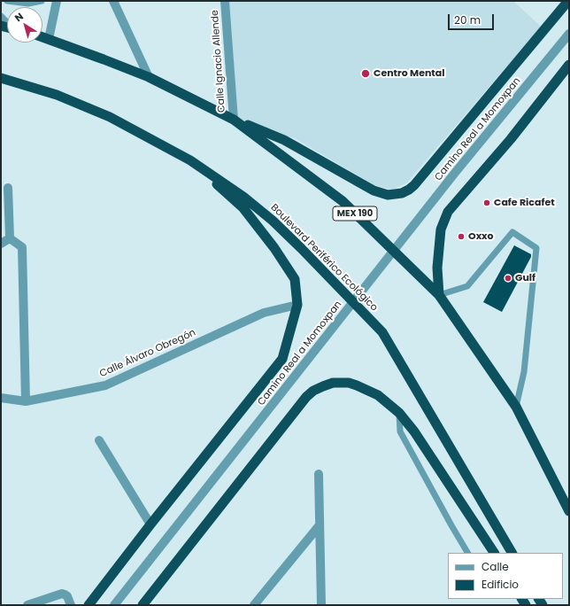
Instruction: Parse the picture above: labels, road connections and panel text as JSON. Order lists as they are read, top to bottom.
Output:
{
  "streets": {
    "highway": ["MEX 190", "Boulevard Periférico Ecológico"],
    "street": ["Calle Ignacio Allende", "Camino Real a Momoxpan", "Calle Álvaro Obregón"]
  },
  "crossings": [
    ["Calle Ignacio Allende", "MEX 190"]
  ],
  "places": [
    "Centro Mental",
    "Cafe Ricafet",
    "Oxxo",
    "Gulf"
  ],
  "legend": ["Calle", "Edificio"],
  "scale_bar": "20 m",
  "north": "top left"
}
